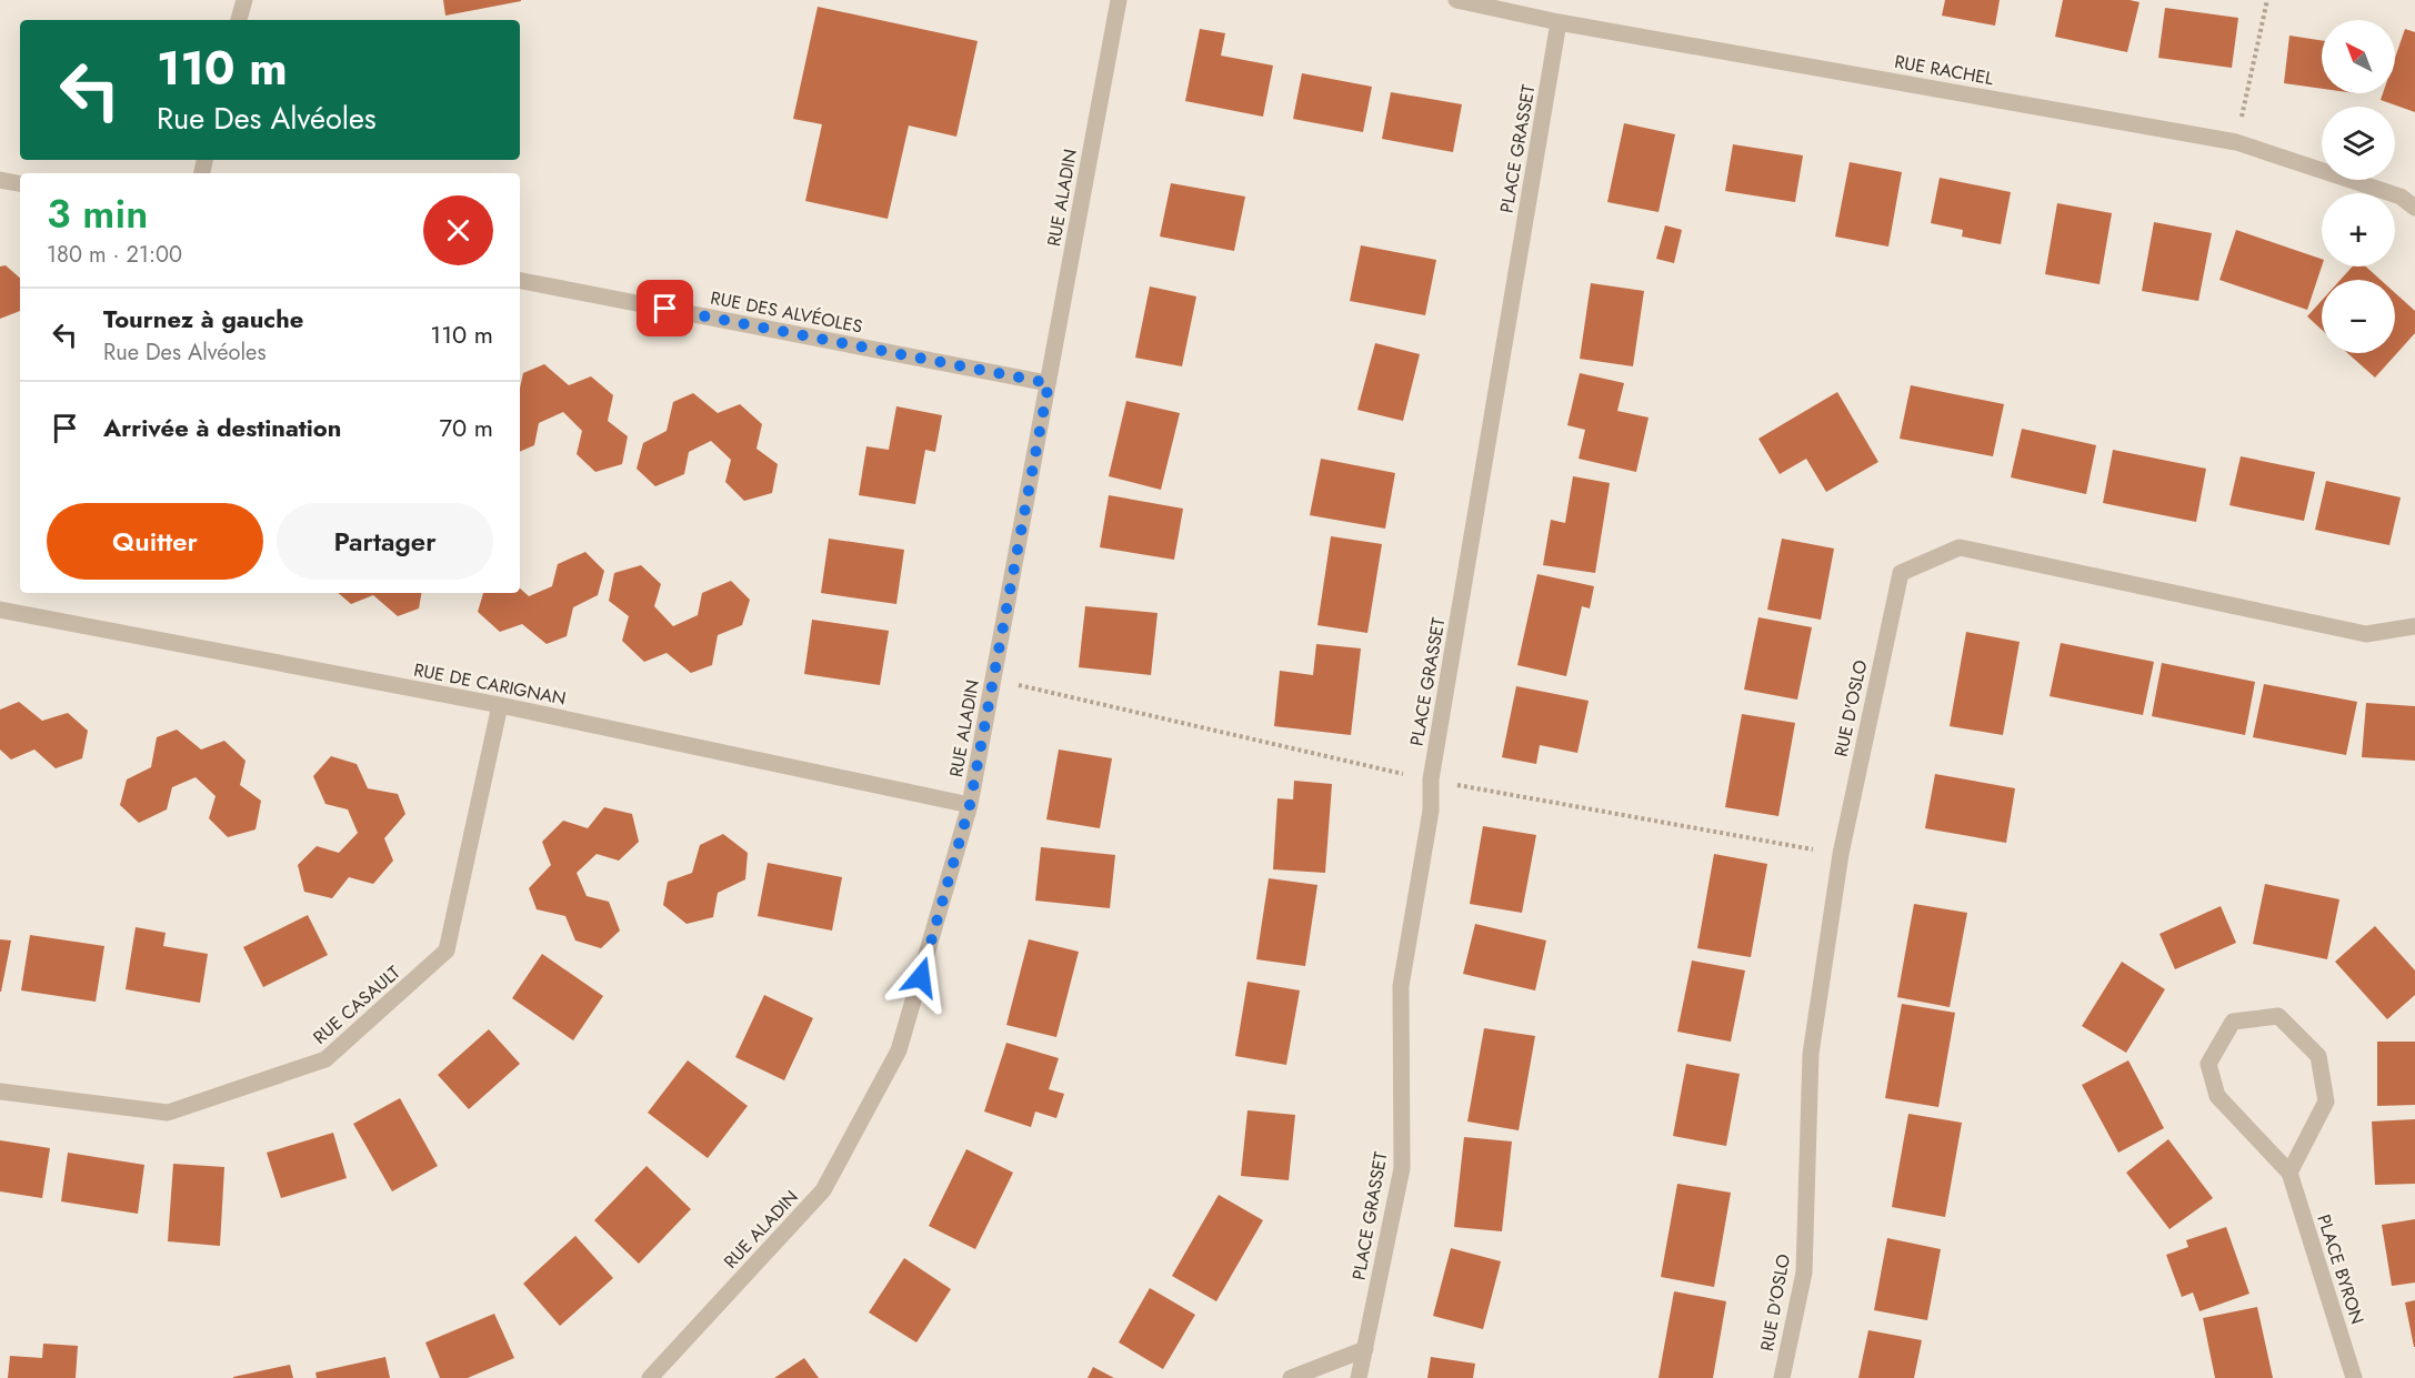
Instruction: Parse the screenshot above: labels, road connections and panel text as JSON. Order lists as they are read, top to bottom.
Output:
{
  "streets": {
    "street": [
      "RUE RACHEL",
      "PLACE GRASSET",
      "RUE ALADIN",
      "RUE DES ALVÉOLES",
      "RUE DE CARIGNAN",
      "RUE D'OSLO",
      "RUE CASAULT",
      "PLACE BYRON"
    ]
  },
  "crossings": [
    ["RUE RACHEL", "PLACE GRASSET"],
    ["RUE ALADIN", "RUE DES ALVÉOLES"],
    ["RUE ALADIN", "RUE DE CARIGNAN"],
    ["RUE DE CARIGNAN", "RUE CASAULT"]
  ],
  "north": "top left",
  "page": {
    "map_buttons": ["+", "−"],
    "turn": ["110 m", "Rue Des Alvéoles"],
    "heading": ["3 min", "180 m · 21:00"],
    "list": [
      {
        "name": "Tournez à gauche",
        "note": "Rue Des Alvéoles",
        "value": "110 m"
      },
      {
        "name": "Arrivée à destination",
        "value": "70 m"
      }
    ],
    "buttons": ["Quitter", "Partager"]
  }
}
